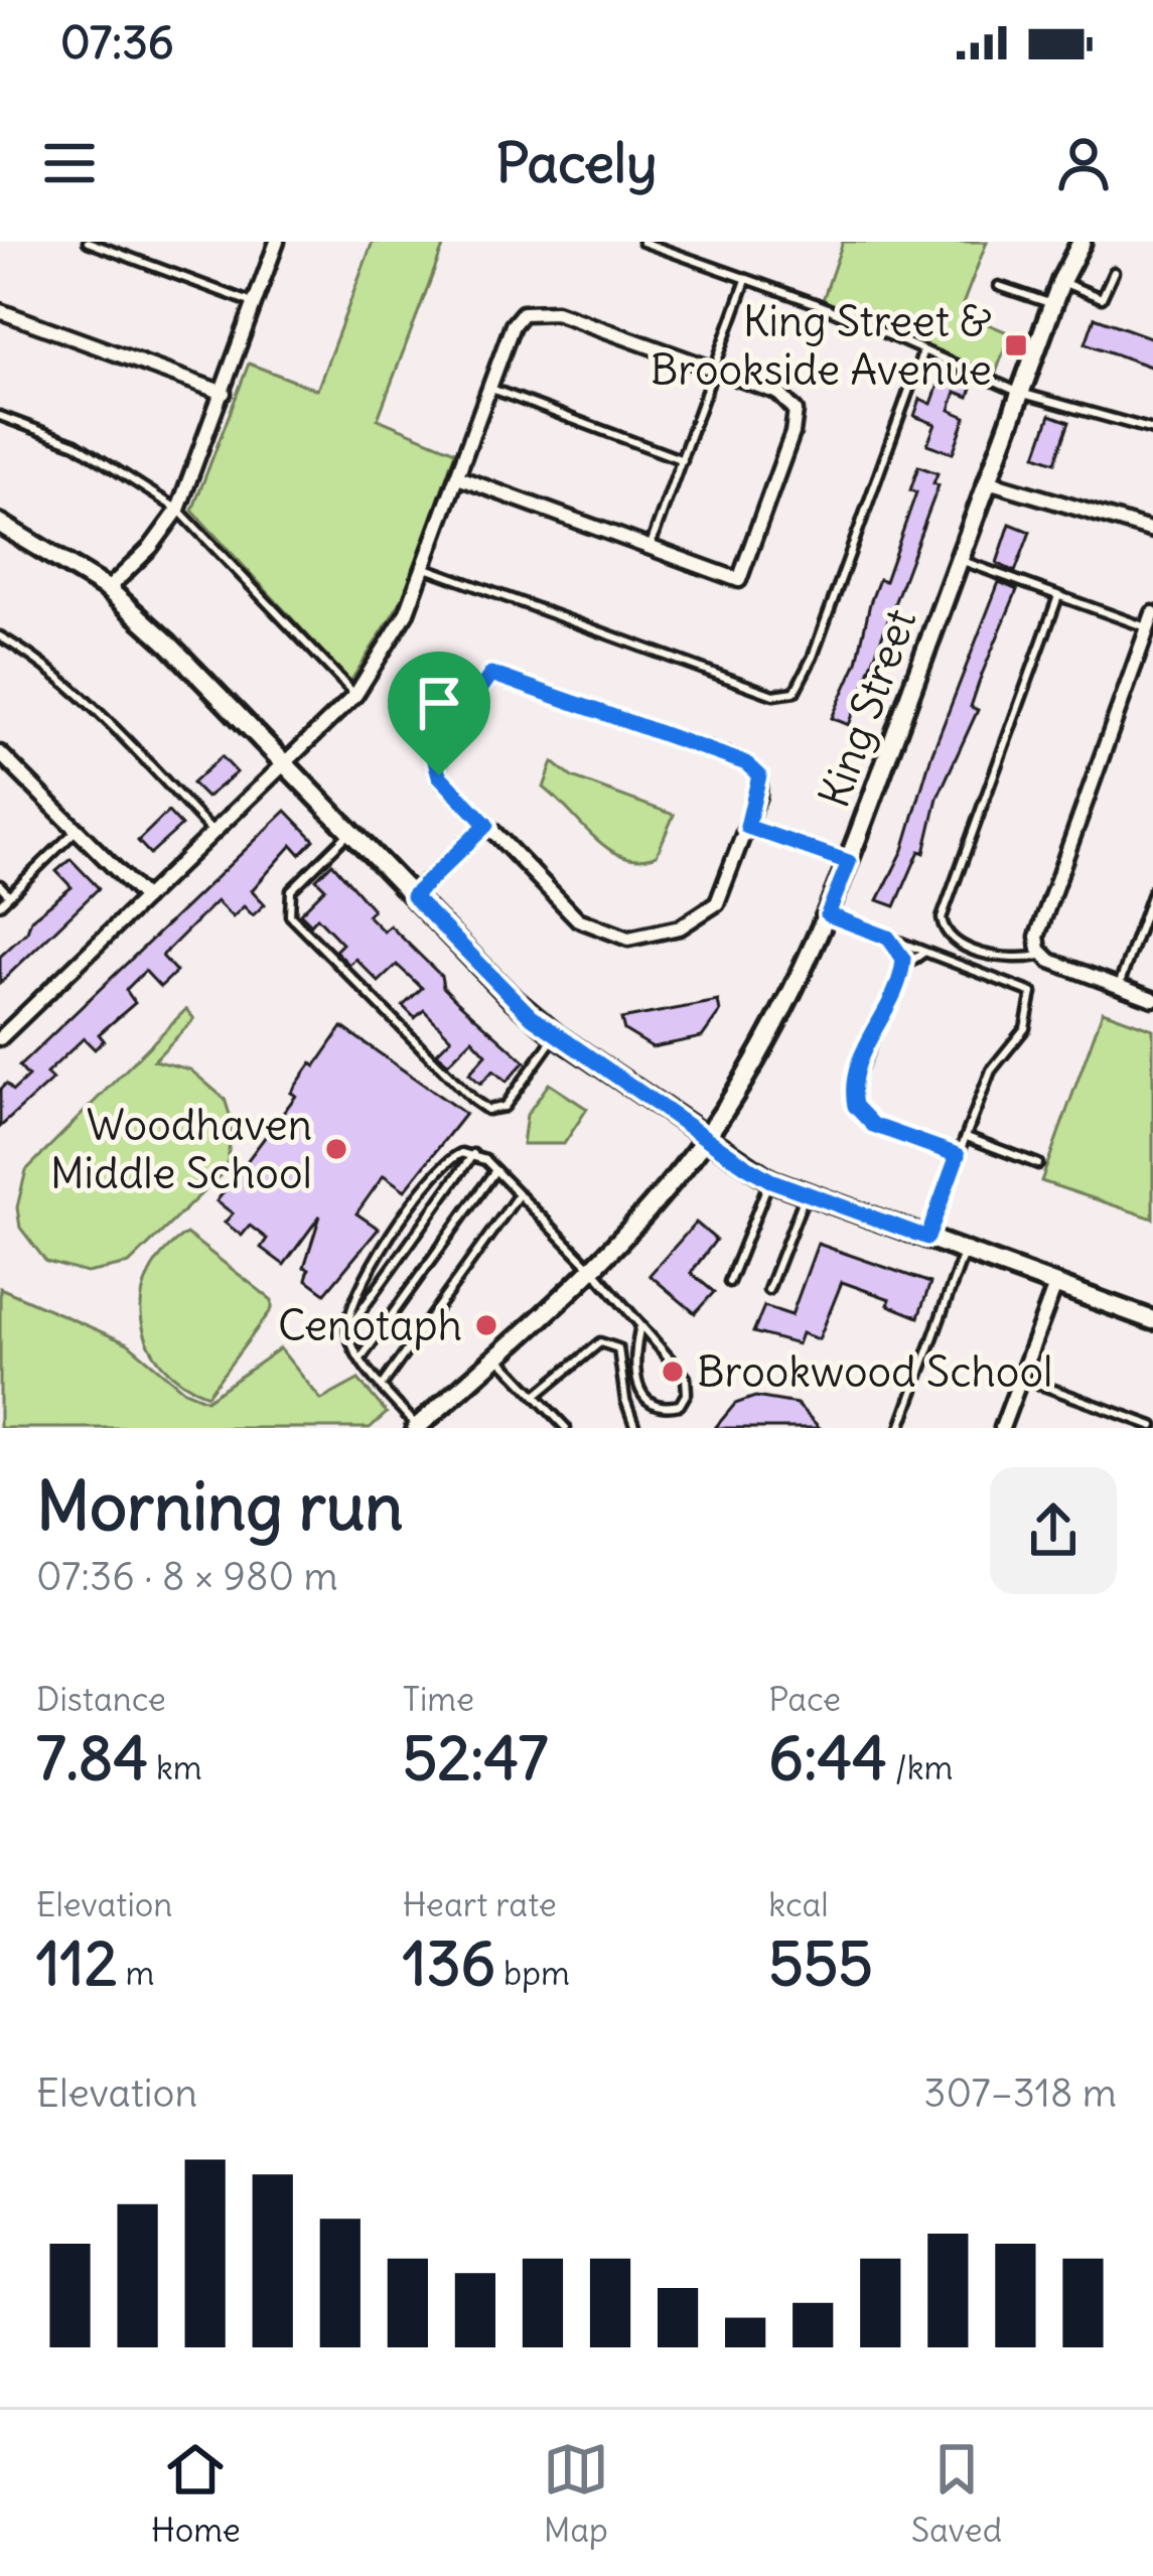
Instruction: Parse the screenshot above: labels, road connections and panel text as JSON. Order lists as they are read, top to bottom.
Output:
{
  "streets": {
    "street": ["King Street"]
  },
  "places": {
    "transit": ["King Street & Brookside Avenue"],
    "other": ["Woodhaven Middle School", "Cenotaph", "Brookwood School"]
  },
  "page": {
    "status": "07:36",
    "header": "Pacely",
    "heading": ["Morning run", "07:36 · 8 × 980 m"],
    "stats": [
      ["Distance", "7.84 km"],
      ["Time", "52:47"],
      ["Pace", "6:44 /km"],
      ["Elevation", "112 m"],
      ["Heart rate", "136 bpm"],
      ["kcal", "555"]
    ],
    "chart": ["Elevation", "307–318 m"],
    "tabs": ["Home", "Map", "Saved"]
  }
}
